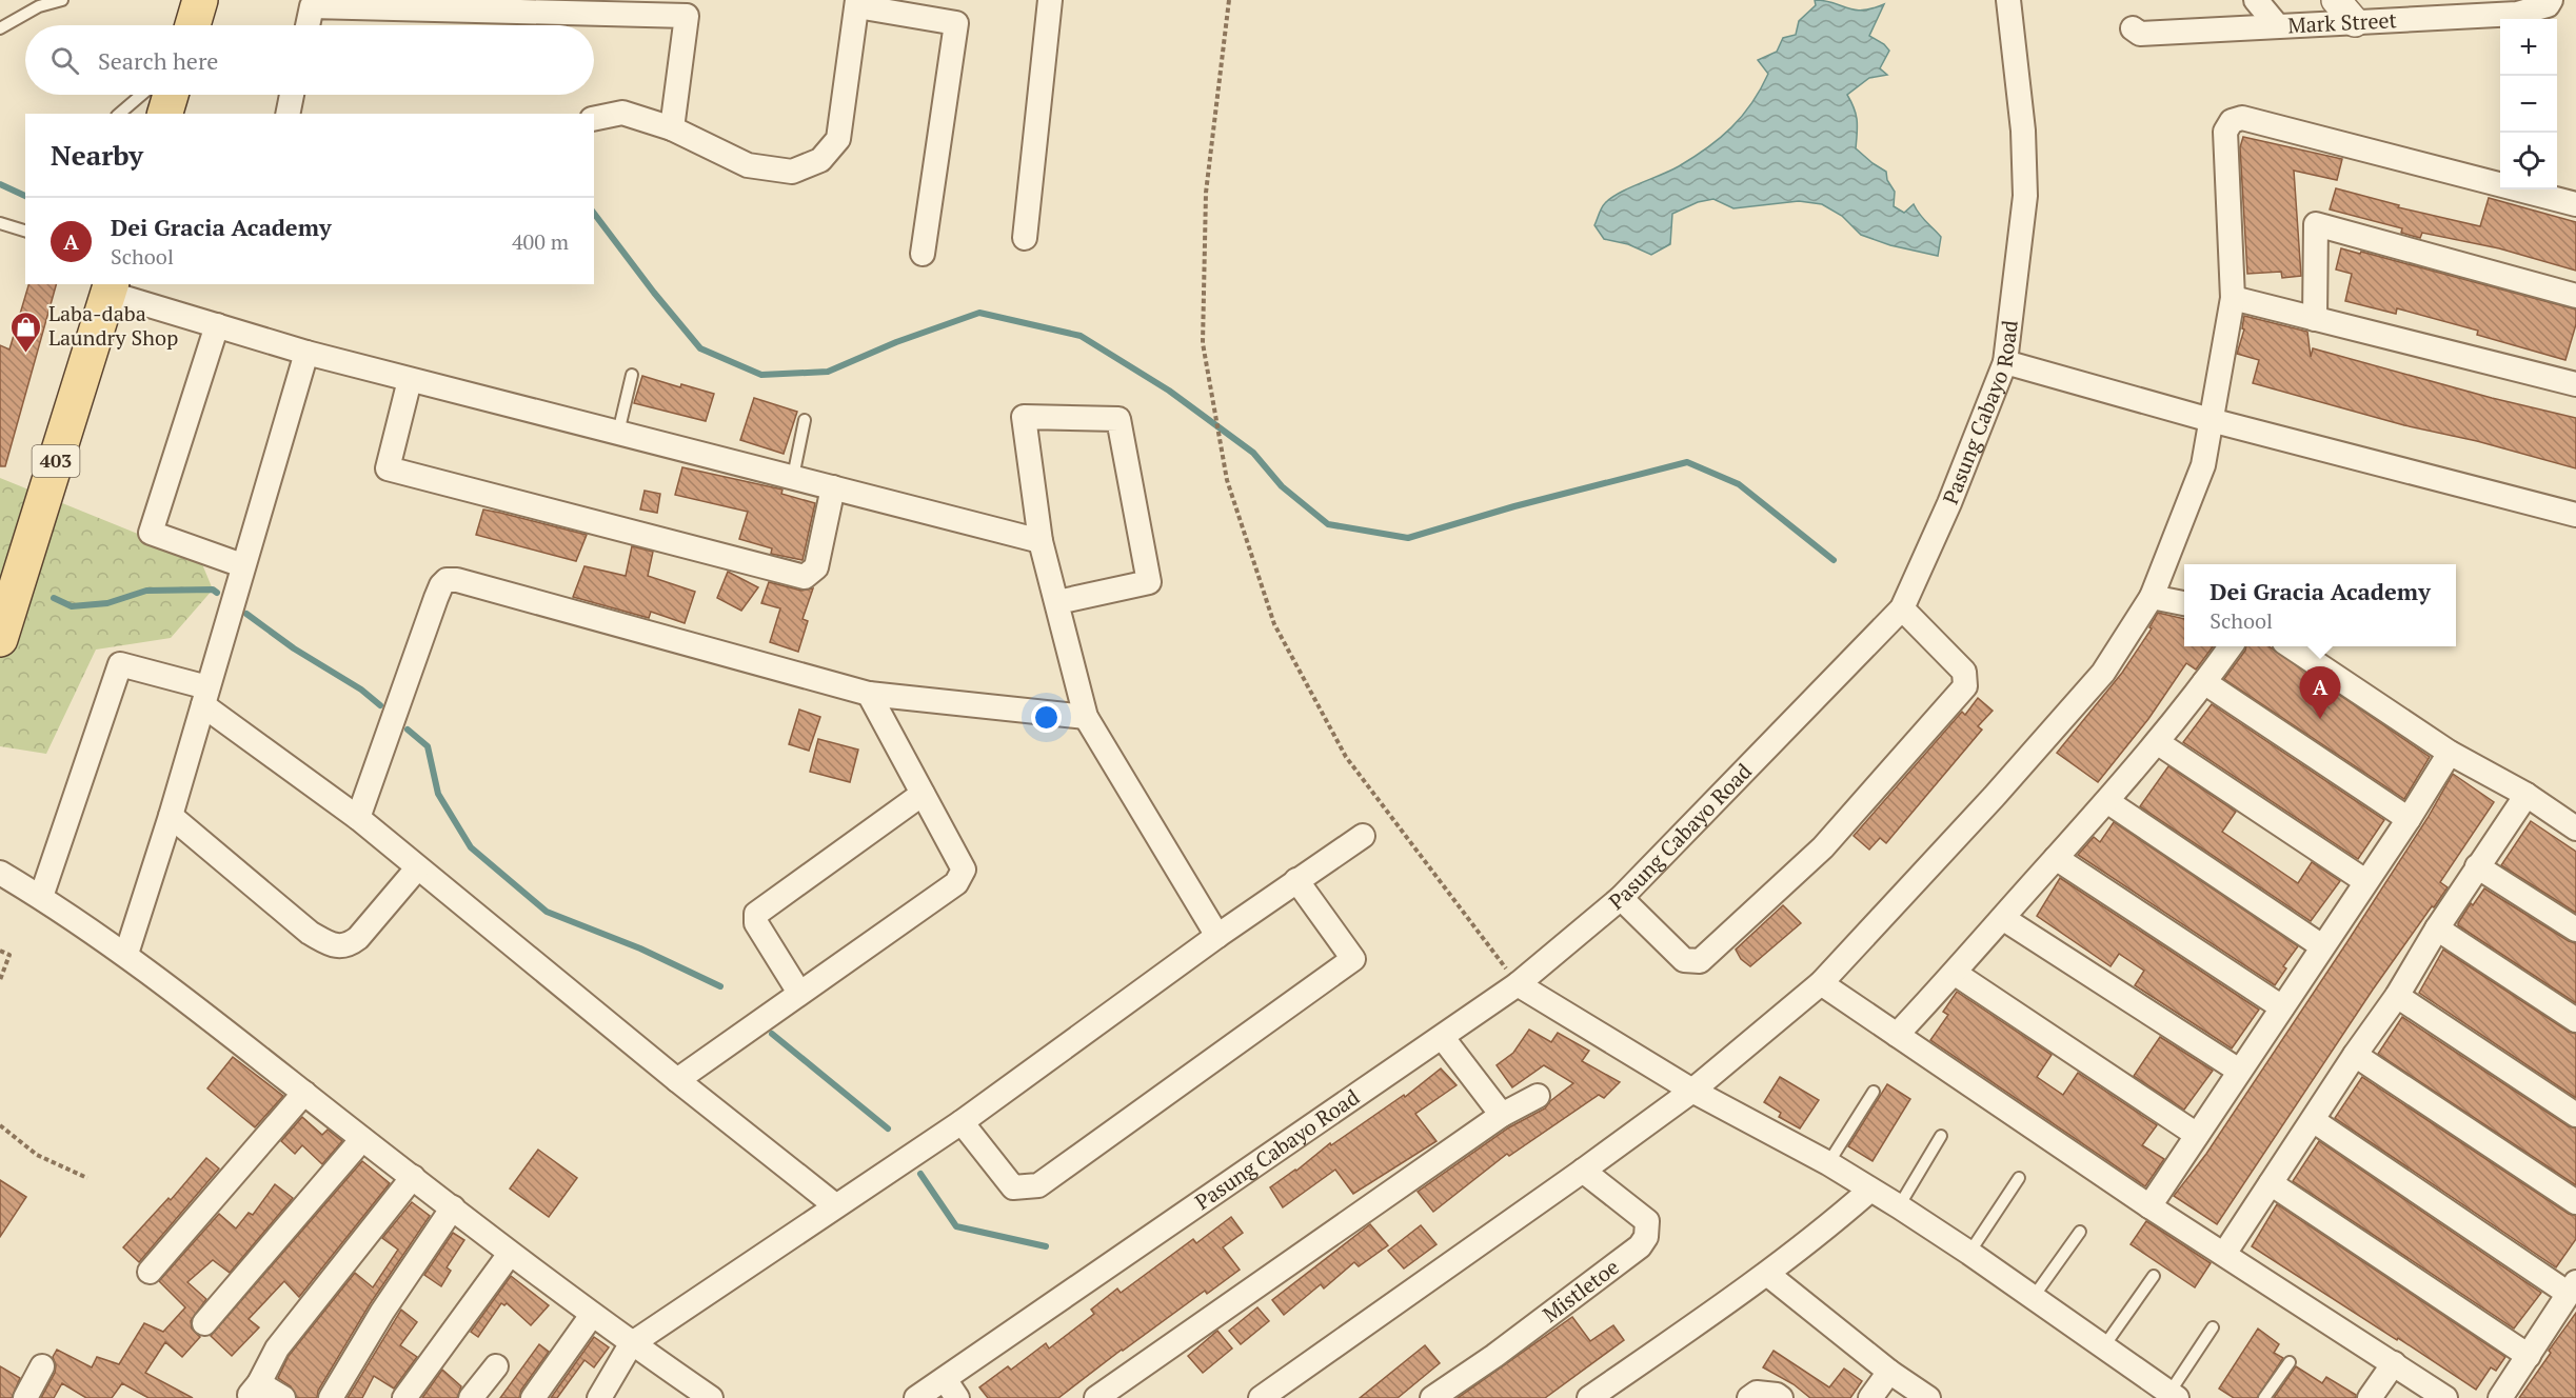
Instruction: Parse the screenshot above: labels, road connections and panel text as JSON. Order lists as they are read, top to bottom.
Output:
{
  "streets": {
    "main road": ["403"],
    "street": ["Mark Street", "Pasung Cabayo Road", "Mistletoe"]
  },
  "places": {
    "shop": ["Laba-daba Laundry Shop"]
  },
  "page": {
    "map_buttons": ["+", "−"],
    "search": "Search here",
    "heading": "Nearby",
    "list": [
      {
        "mark": "A",
        "name": "Dei Gracia Academy",
        "note": "School",
        "value": "400 m"
      }
    ],
    "popup": ["Dei Gracia Academy", "School"],
    "pins": "A"
  }
}
